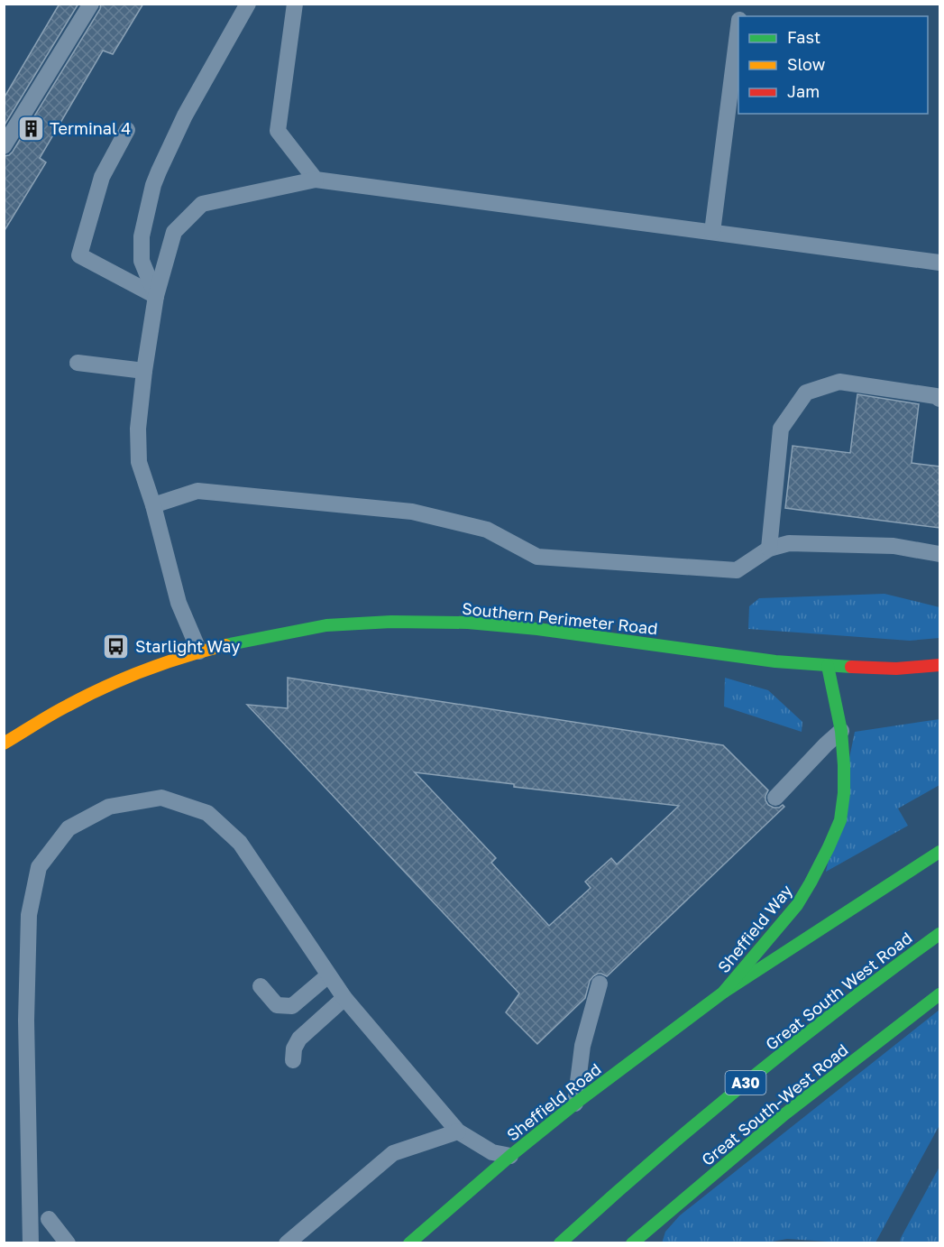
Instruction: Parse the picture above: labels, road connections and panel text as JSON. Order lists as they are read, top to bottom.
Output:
{
  "streets": {
    "main road": [
      "Southern Perimeter Road",
      "Sheffield Way",
      "Great South West Road",
      "A30",
      "Sheffield Road",
      "Great South-West Road"
    ]
  },
  "crossings": [
    ["Southern Perimeter Road", "Sheffield Way"],
    ["Sheffield Way", "Sheffield Road"]
  ],
  "places": {
    "building": ["Terminal 4"],
    "bus stop": ["Starlight Way"]
  },
  "legend": ["Fast", "Slow", "Jam"]
}
